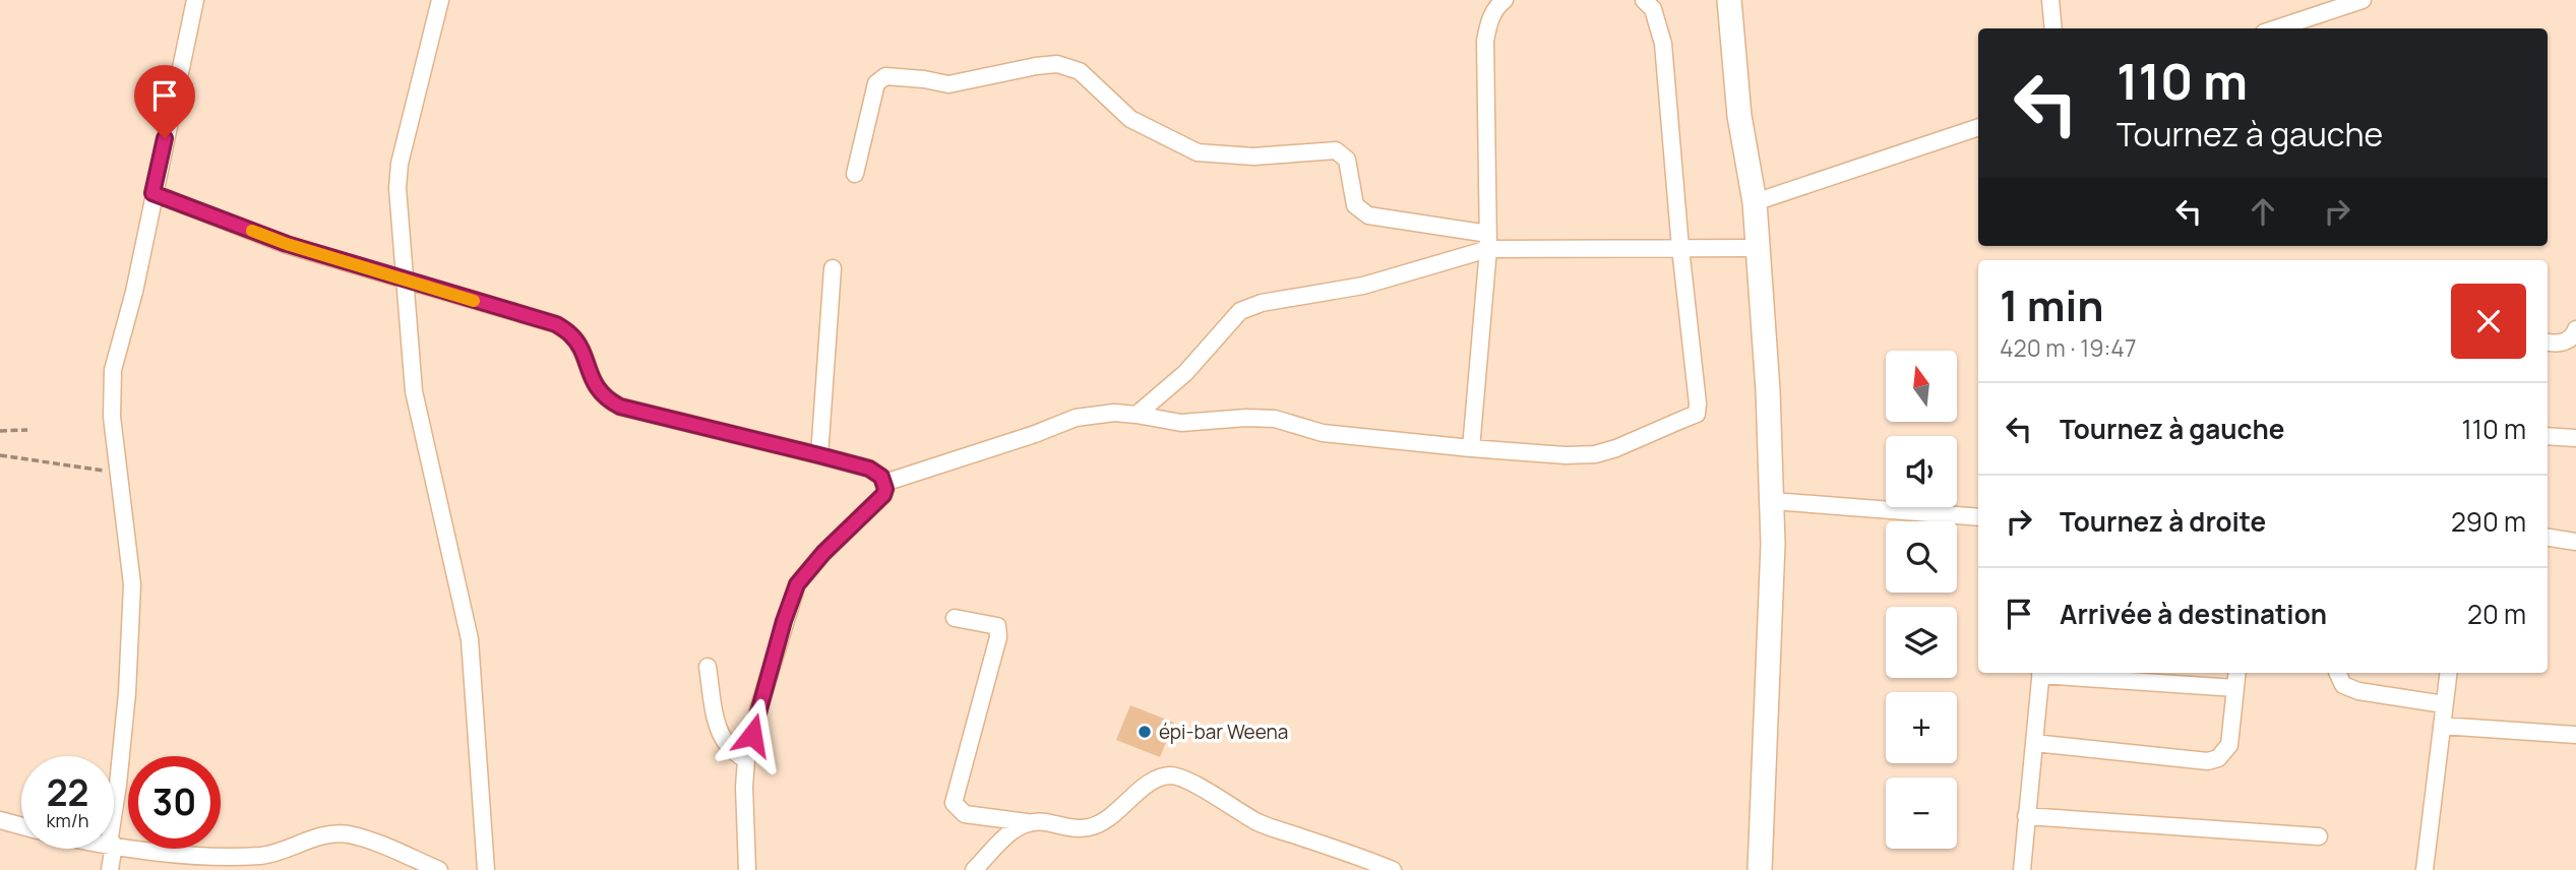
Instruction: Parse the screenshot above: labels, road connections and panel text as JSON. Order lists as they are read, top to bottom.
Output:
{
  "places": ["épi-bar Weena"],
  "north": "top",
  "page": {
    "turn": ["110 m", "Tournez à gauche"],
    "heading": ["1 min", "420 m · 19:47"],
    "map_buttons": ["+", "−"],
    "list": [
      {
        "name": "Tournez à gauche",
        "value": "110 m"
      },
      {
        "name": "Tournez à droite",
        "value": "290 m"
      },
      {
        "name": "Arrivée à destination",
        "value": "20 m"
      }
    ],
    "speed": "22 km/h",
    "limit": "30"
  }
}
